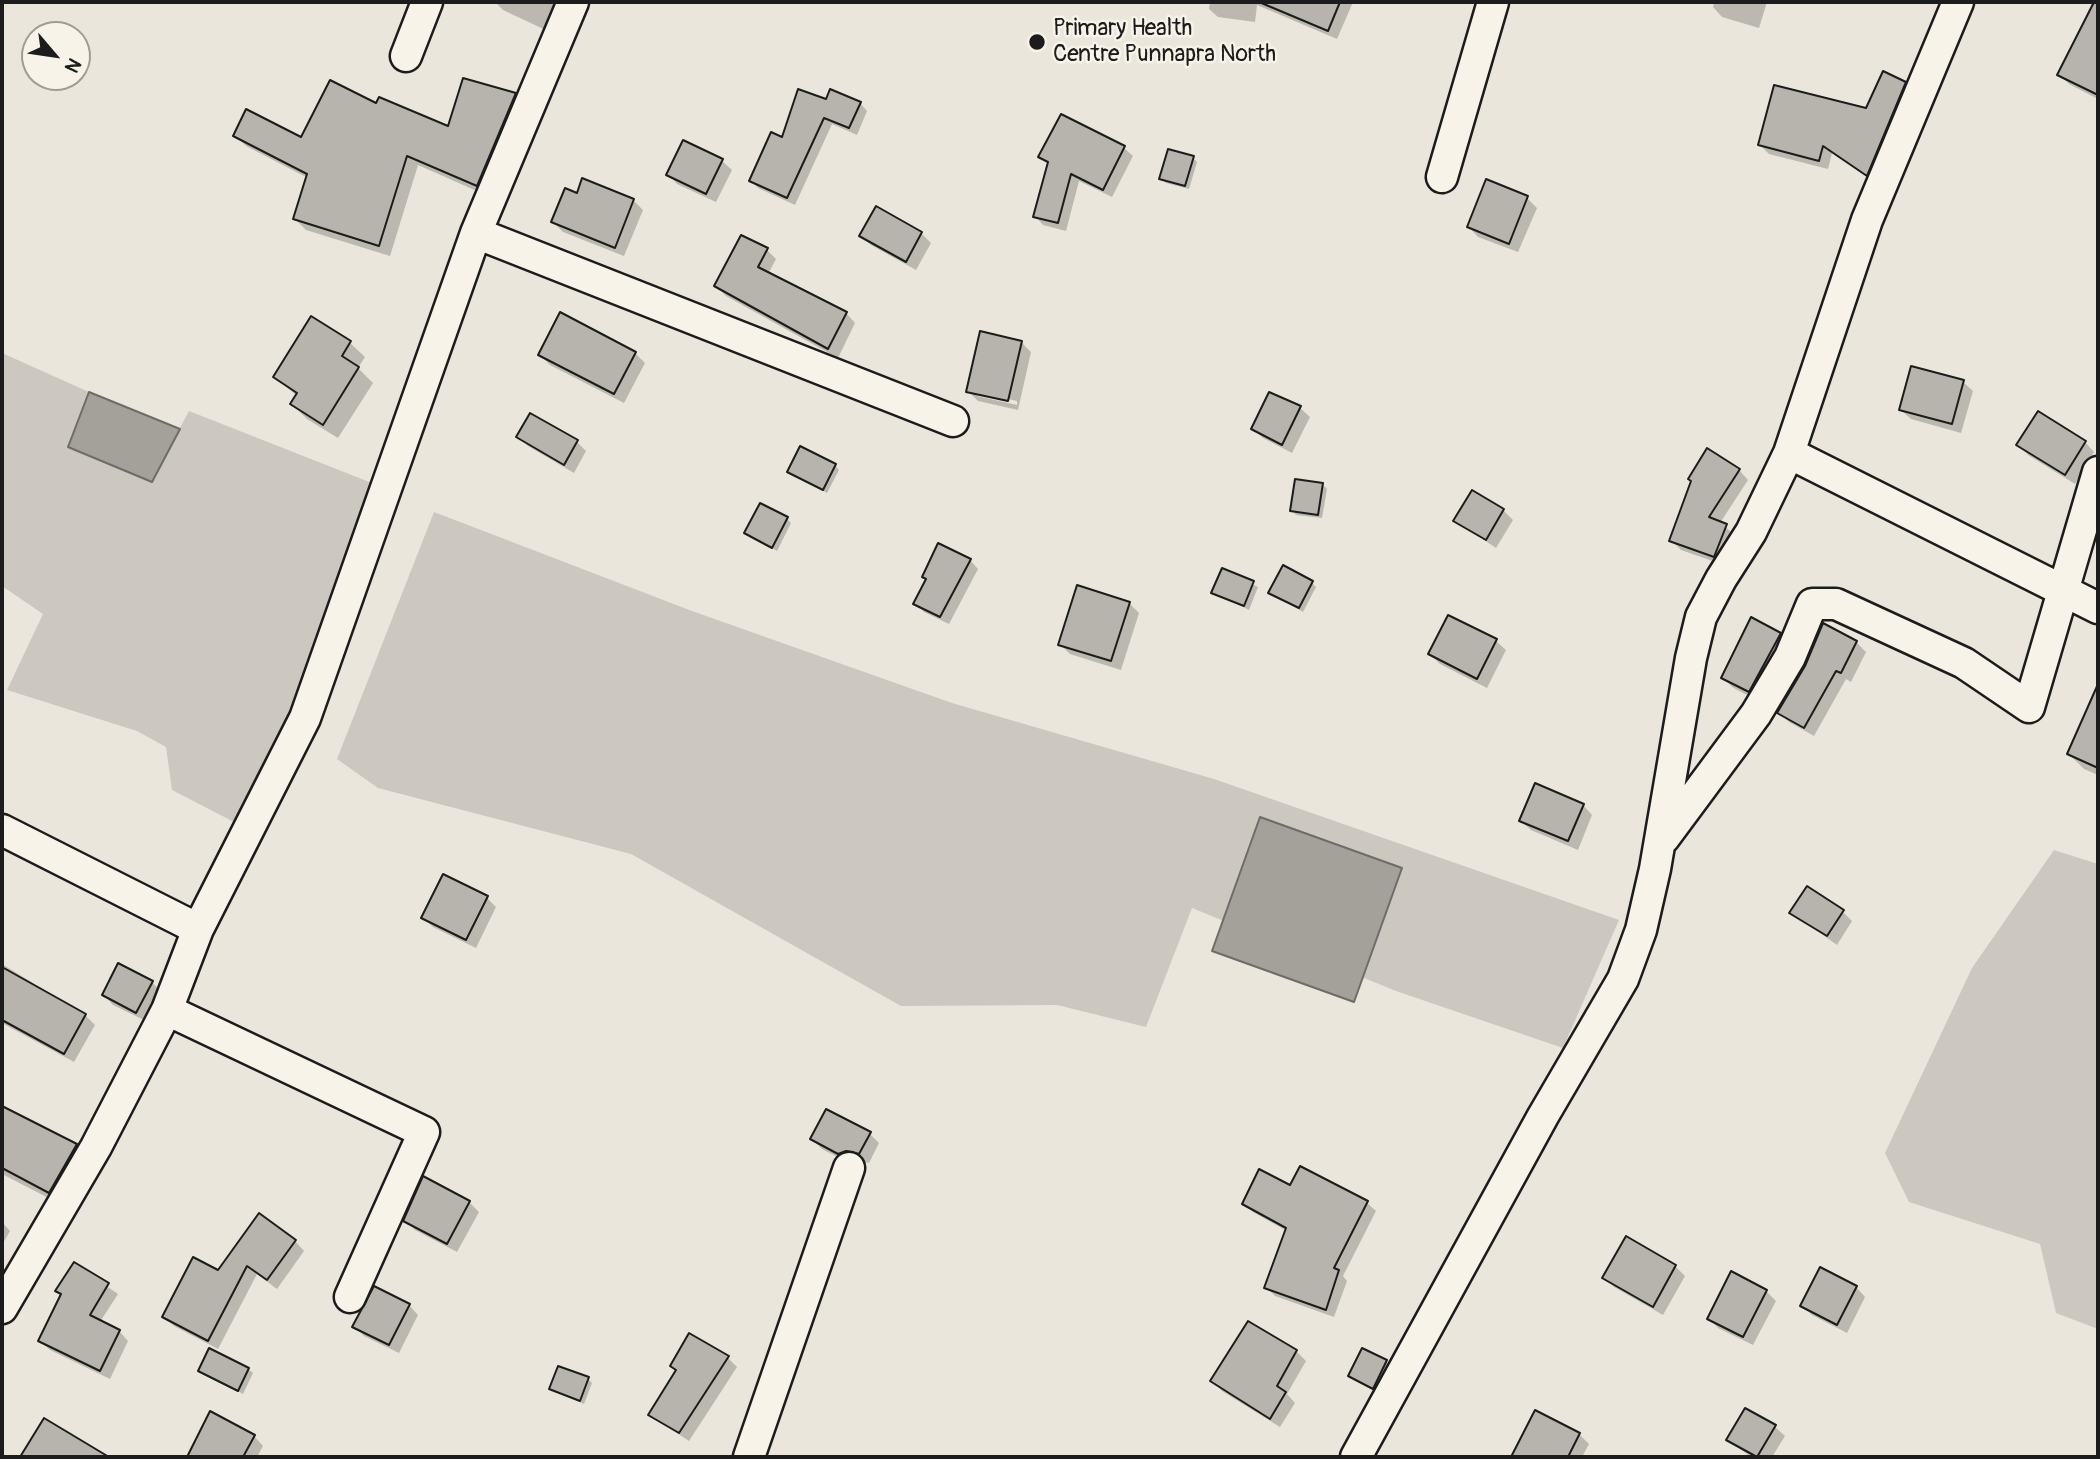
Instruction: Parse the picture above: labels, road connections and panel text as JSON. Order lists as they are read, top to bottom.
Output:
{
  "places": ["Primary Health Centre Punnapra North"],
  "north": "bottom right"
}
